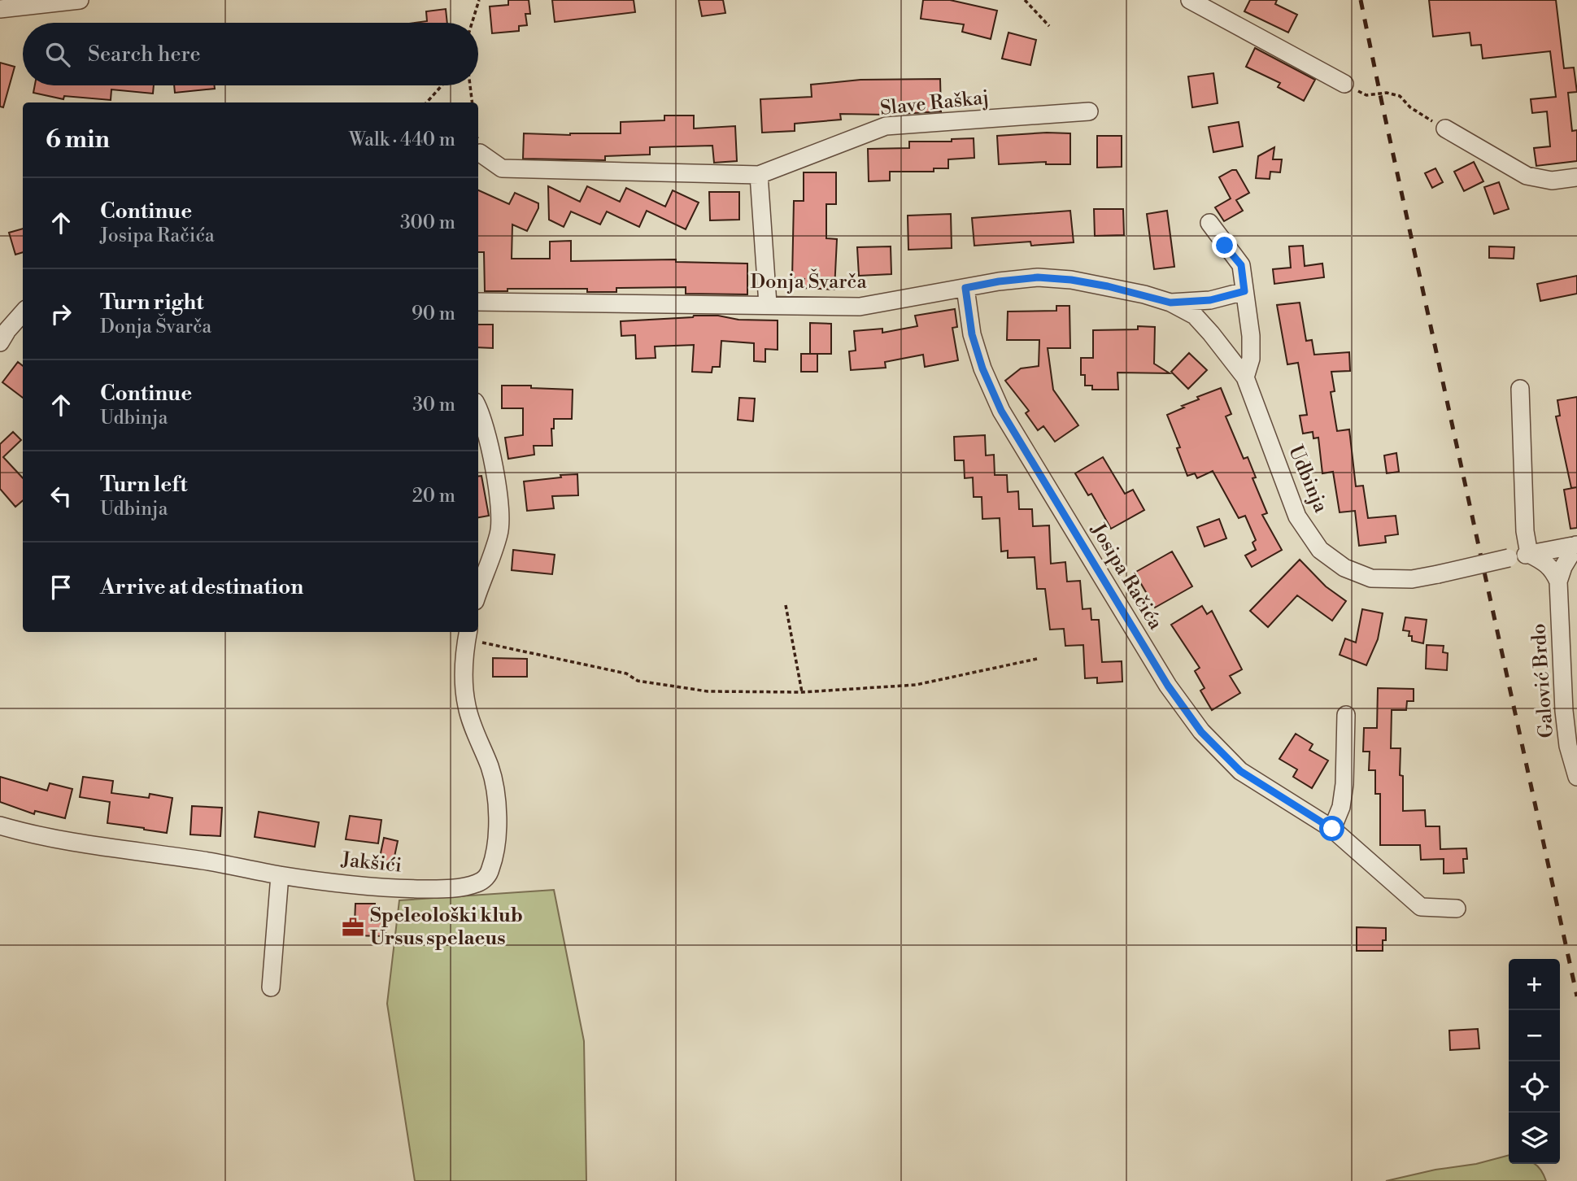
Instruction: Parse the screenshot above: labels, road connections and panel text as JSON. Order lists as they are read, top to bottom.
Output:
{
  "streets": {
    "street": [
      "Slave Raškaj",
      "Donja Švarča",
      "Udbinja",
      "Josipa Račića",
      "Galović Brdo",
      "Jakšići"
    ]
  },
  "crossings": [
    ["Donja Švarča", "Udbinja"],
    ["Donja Švarča", "Josipa Račića"],
    ["Udbinja", "Galović Brdo"]
  ],
  "places": {
    "office": ["Speleološki klub Ursus spelaeus"]
  },
  "page": {
    "search": "Search here",
    "heading": ["6 min", "Walk · 440 m"],
    "list": [
      ["Continue", "Josipa Račića", "300 m"],
      ["Turn right", "Donja Švarča", "90 m"],
      ["Continue", "Udbinja", "30 m"],
      ["Turn left", "Udbinja", "20 m"],
      "Arrive at destination"
    ],
    "map_buttons": ["+", "−"]
  }
}
